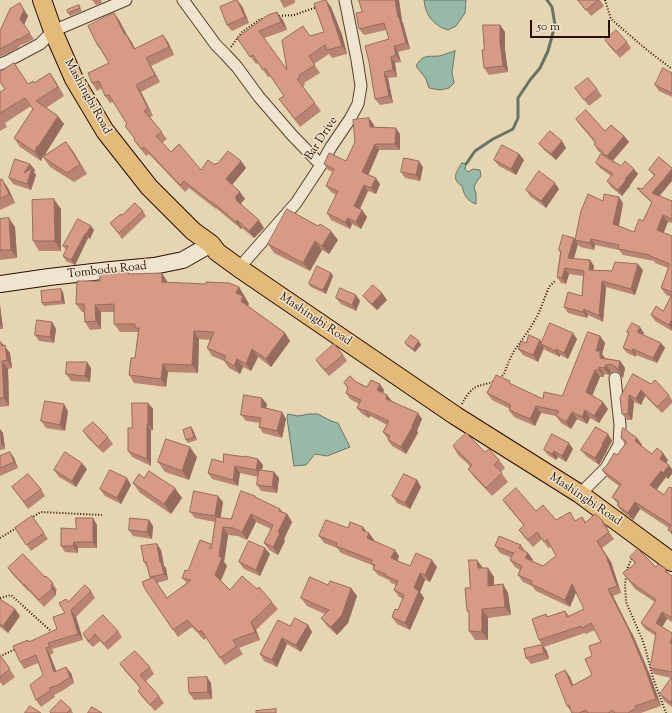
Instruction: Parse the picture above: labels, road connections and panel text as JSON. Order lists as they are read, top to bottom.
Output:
{
  "streets": {
    "main road": ["Mashingbi Road", "Tombodu Road"],
    "street": ["Bar Drive"]
  },
  "crossings": [
    ["Mashingbi Road", "Bar Drive"],
    ["Mashingbi Road", "Tombodu Road"]
  ],
  "scale_bar": "50 m"
}
